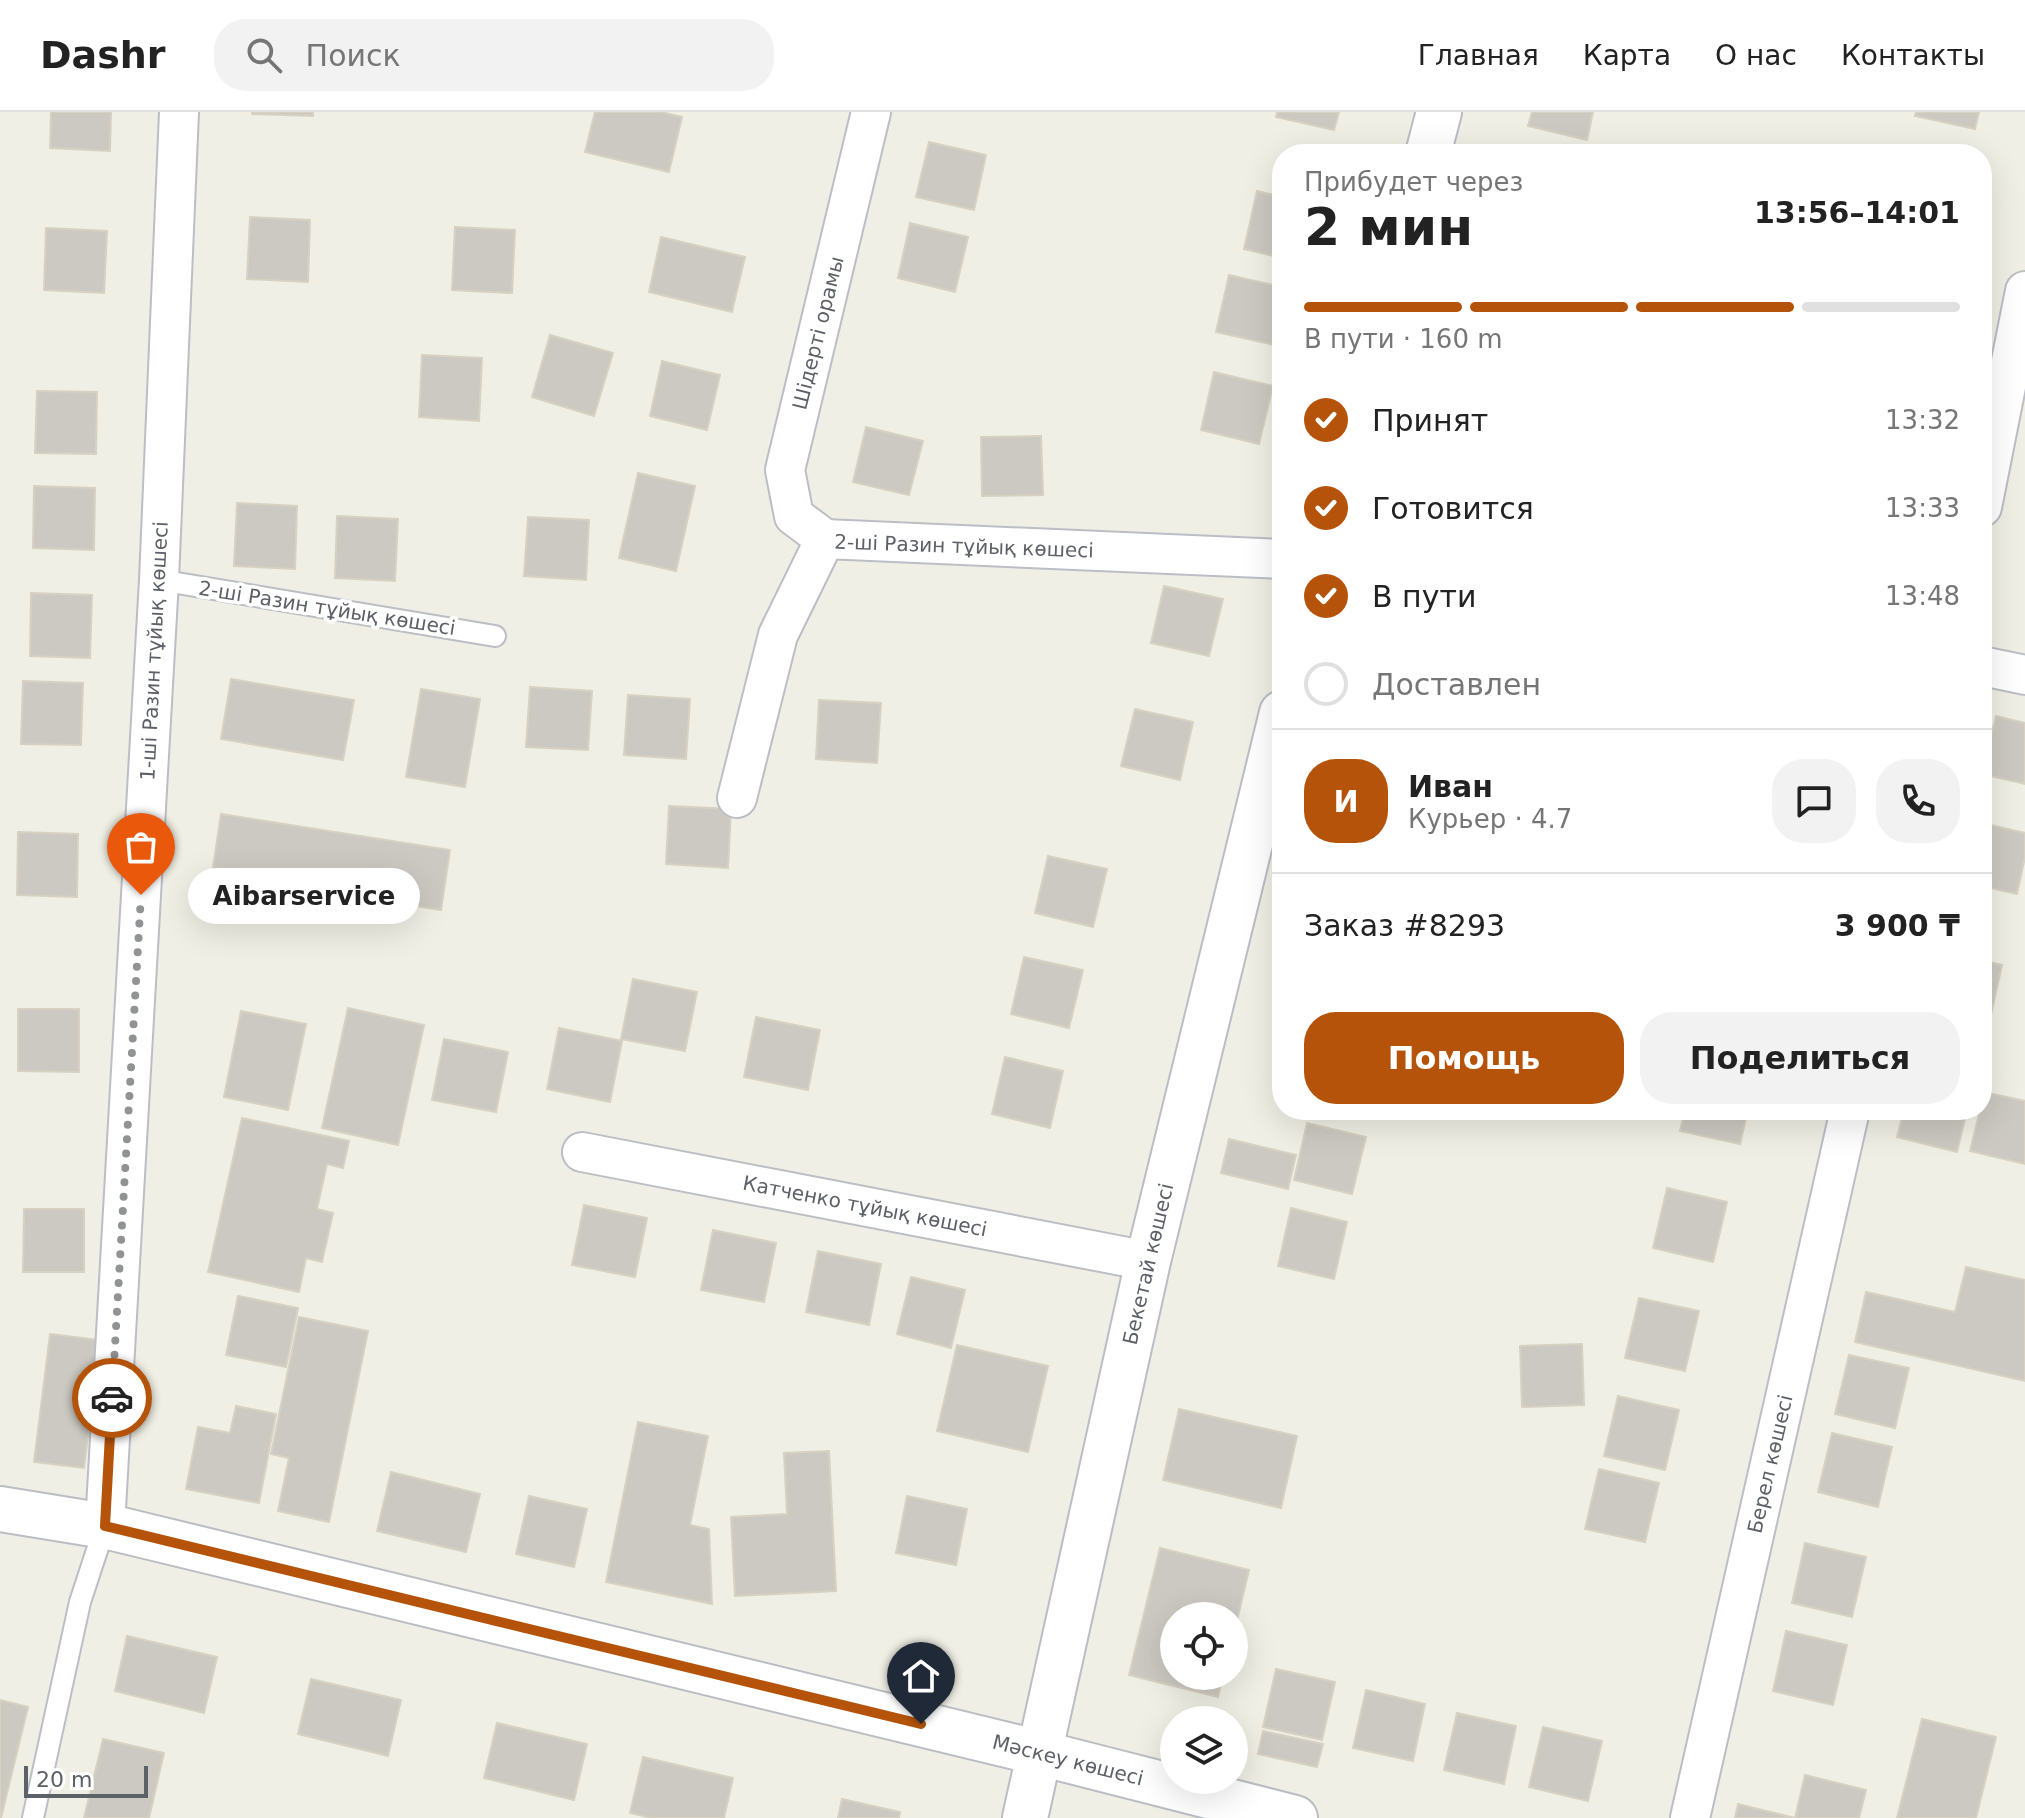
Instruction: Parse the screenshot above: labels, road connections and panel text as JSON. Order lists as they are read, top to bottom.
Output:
{
  "streets": {
    "street": [
      "Шідерті орамы",
      "2-ші Разин тұйық көшесі",
      "1-ші Разин тұйық көшесі",
      "Катченко тұйық көшесі",
      "Бекетай көшесі",
      "Берел көшесі",
      "Мәскеу көшесі"
    ]
  },
  "crossings": [
    ["Шідерті орамы", "2-ші Разин тұйық көшесі"],
    ["2-ші Разин тұйық көшесі", "1-ші Разин тұйық көшесі"],
    ["1-ші Разин тұйық көшесі", "Мәскеу көшесі"],
    ["Катченко тұйық көшесі", "Бекетай көшесі"],
    ["Бекетай көшесі", "Мәскеу көшесі"]
  ],
  "places": ["Aibarservice"],
  "scale_bar": "20 m",
  "page": {
    "header": "Dashr",
    "search": "Поиск",
    "nav": [
      "Главная",
      "Карта",
      "О нас",
      "Контакты"
    ],
    "heading": ["2 мин", "Прибудет через", "13:56–14:01"],
    "panel": [
      "Иван",
      "Курьер · 4.7",
      "Заказ #8293",
      "3 900 ₸"
    ],
    "bar": "В пути · 160 m",
    "list": [
      ["Принят", "13:32"],
      ["Готовится", "13:33"],
      ["В пути", "13:48"],
      "Доставлен"
    ],
    "round": "И",
    "bubble": "Aibarservice",
    "buttons": ["Помощь", "Поделиться"],
    "scale": "20 m"
  }
}
